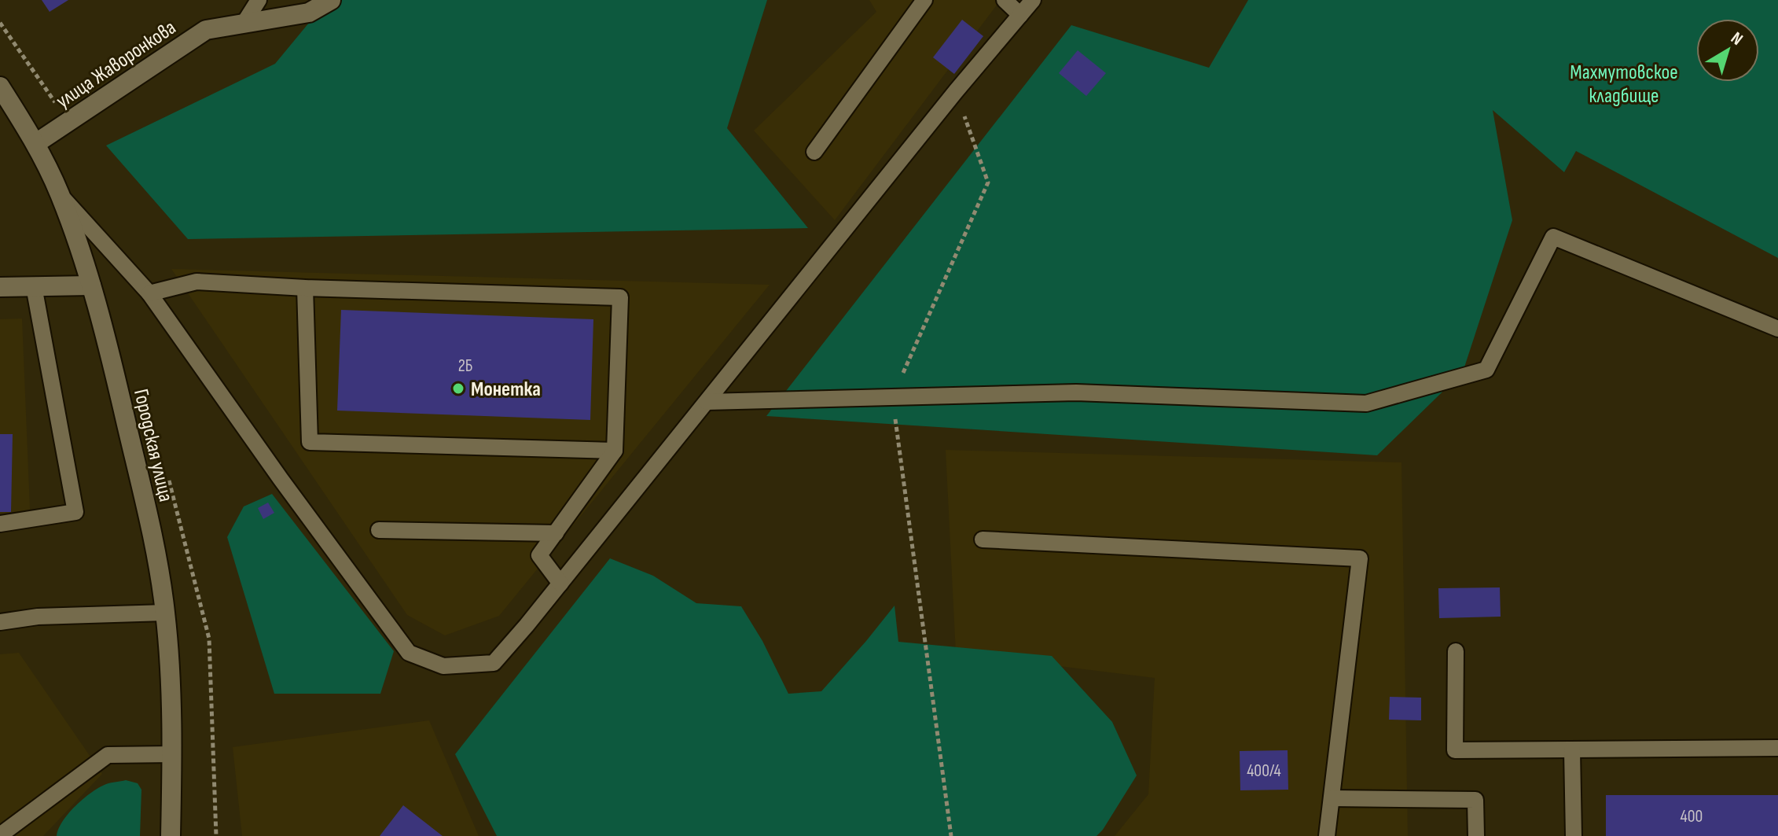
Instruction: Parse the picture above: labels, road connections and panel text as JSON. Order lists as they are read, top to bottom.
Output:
{
  "streets": {
    "street": ["улица Жаворонкова", "Городская улица"]
  },
  "crossings": [
    ["улица Жаворонкова", "Городская улица"]
  ],
  "parks": ["Махмутовское кладбище"],
  "places": ["Монетка"],
  "house_numbers": ["2Б", "400/4", "400"],
  "north": "top right"
}
